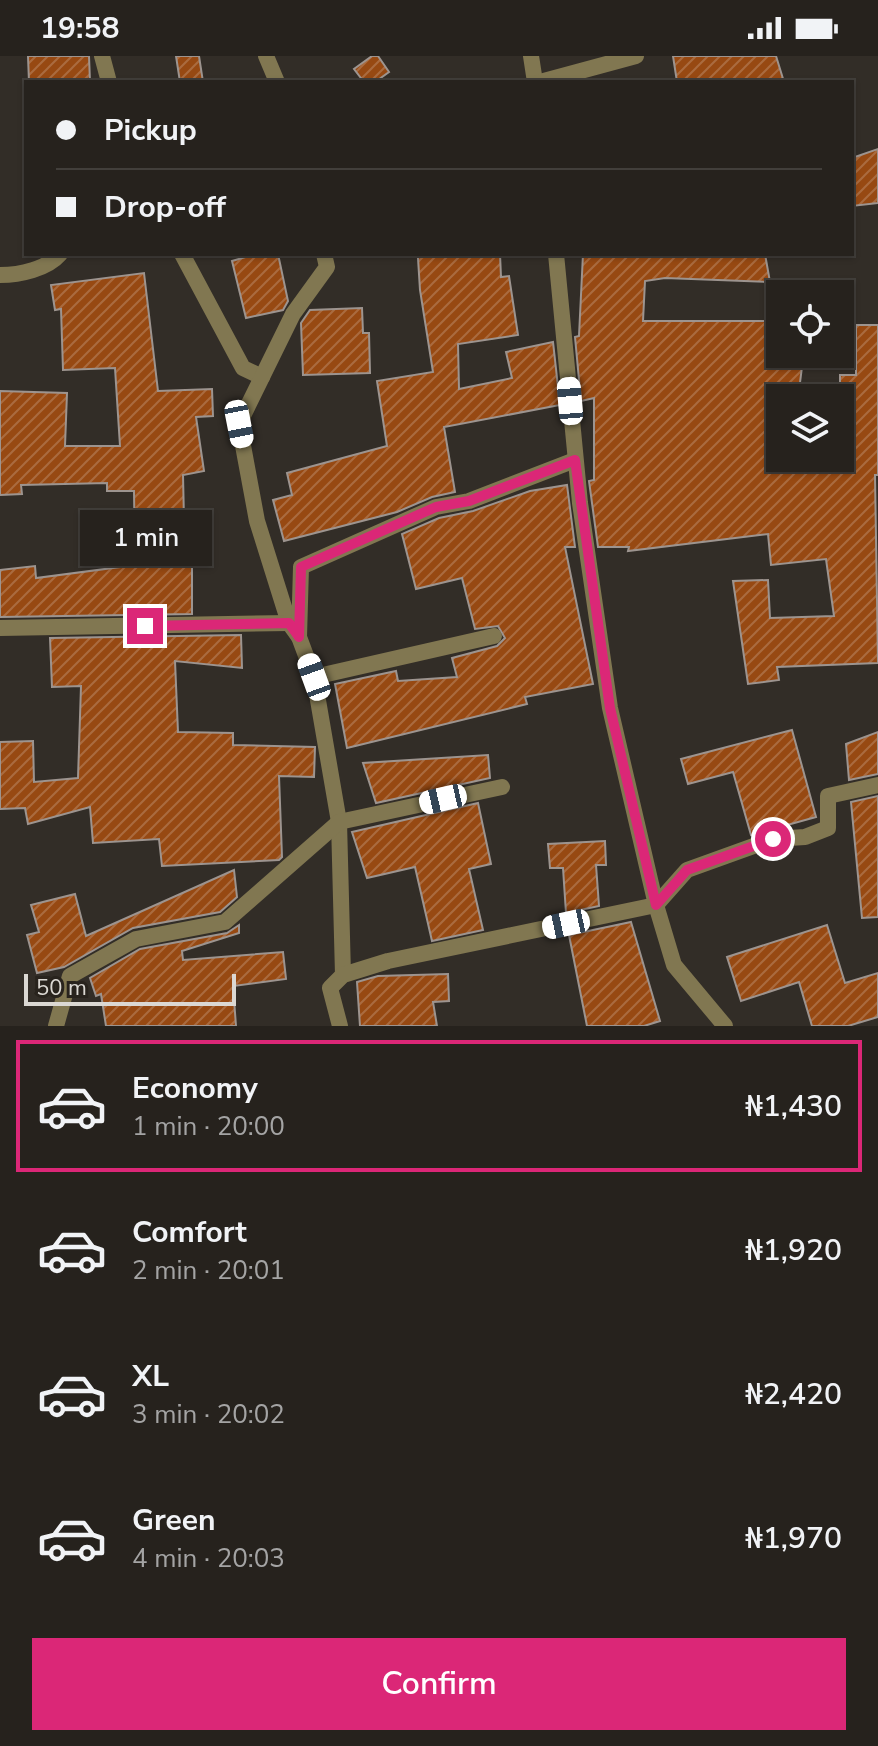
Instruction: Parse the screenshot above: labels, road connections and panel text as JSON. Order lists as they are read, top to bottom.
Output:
{
  "scale_bar": "50 m",
  "page": {
    "status": "19:58",
    "banner": ["Pickup", "Drop-off"],
    "bubble": "1 min",
    "scale": "50 m",
    "list": [
      {
        "name": "Economy",
        "note": "1 min · 20:00",
        "value": "₦1,430"
      },
      {
        "name": "Comfort",
        "note": "2 min · 20:01",
        "value": "₦1,920"
      },
      {
        "name": "XL",
        "note": "3 min · 20:02",
        "value": "₦2,420"
      },
      {
        "name": "Green",
        "note": "4 min · 20:03",
        "value": "₦1,970"
      }
    ],
    "buttons": "Confirm"
  }
}
